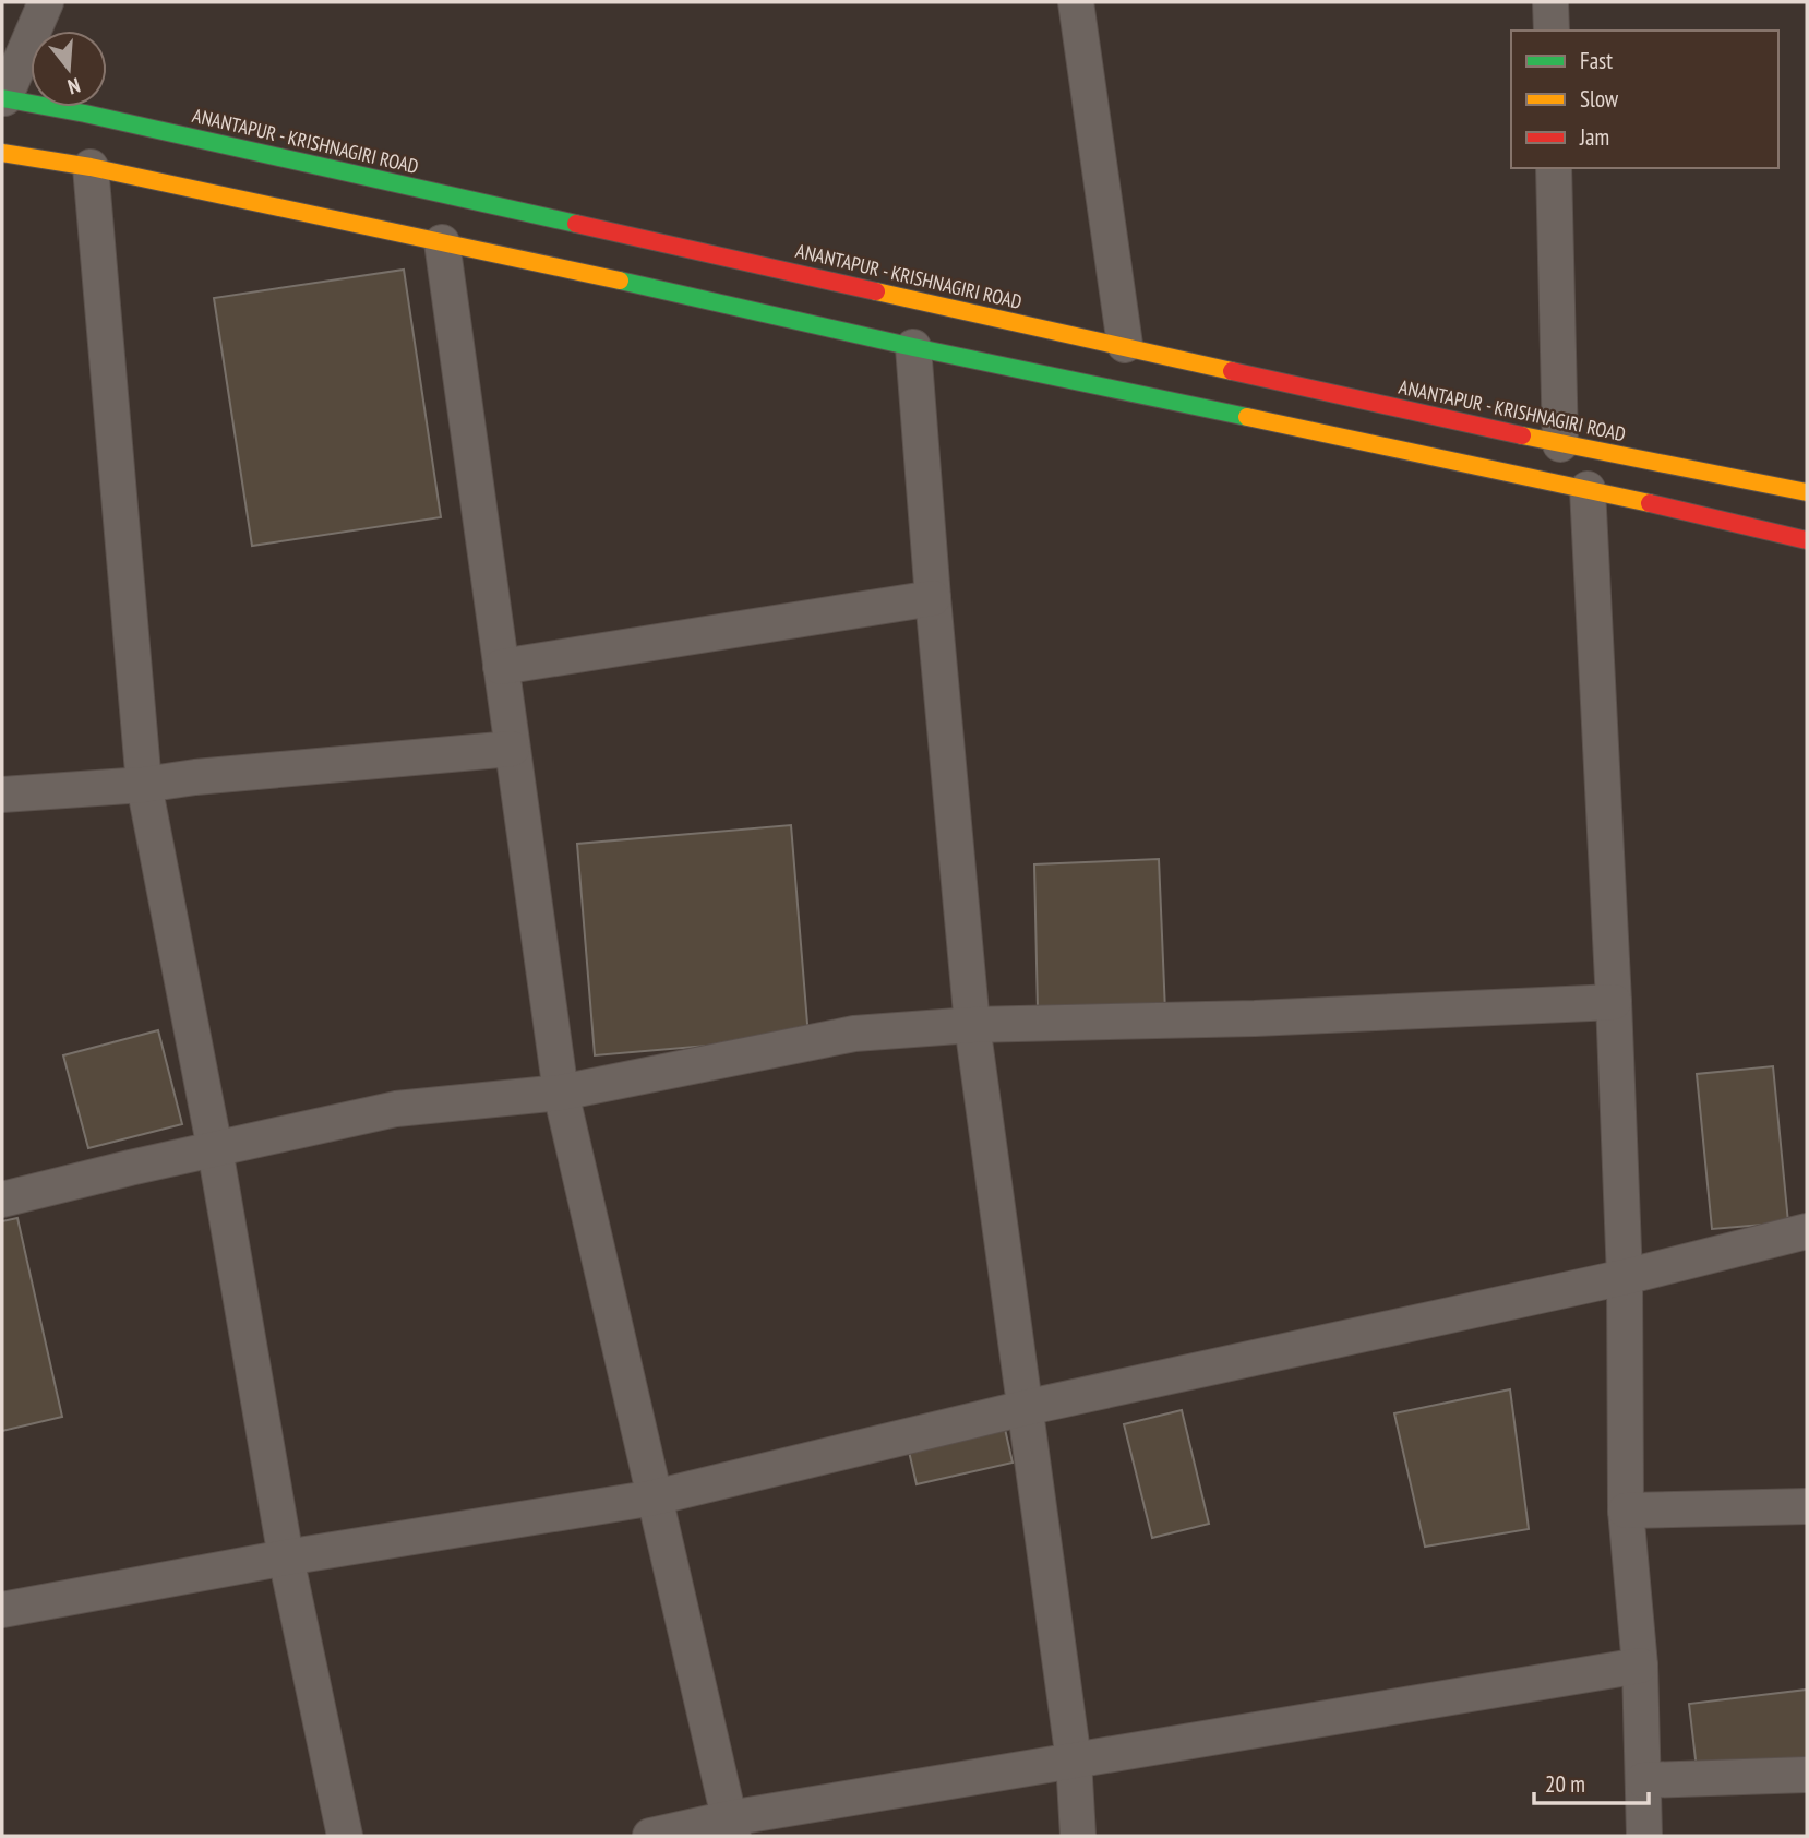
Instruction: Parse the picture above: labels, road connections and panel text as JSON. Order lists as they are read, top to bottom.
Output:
{
  "streets": {
    "main road": ["ANANTAPUR - KRISHNAGIRI ROAD"]
  },
  "legend": ["Fast", "Slow", "Jam"],
  "scale_bar": "20 m",
  "north": "bottom"
}
